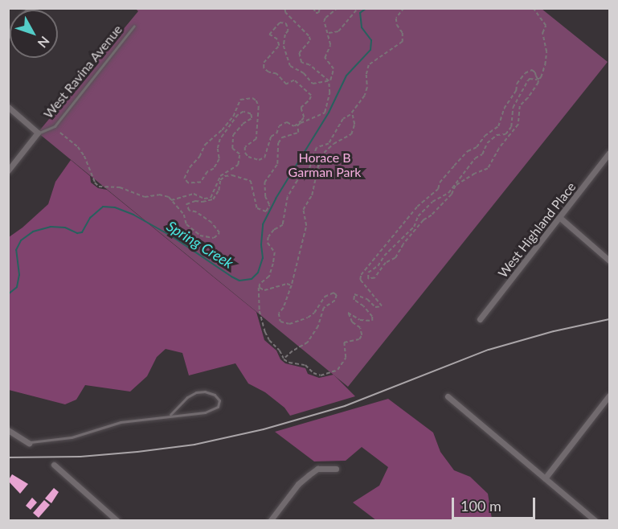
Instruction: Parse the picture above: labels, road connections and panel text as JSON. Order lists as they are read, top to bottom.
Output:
{
  "streets": {
    "street": ["West Ravina Avenue", "West Highland Place"]
  },
  "water": ["Spring Creek"],
  "parks": ["Horace B Garman Park"],
  "scale_bar": "100 m",
  "north": "bottom right"
}
